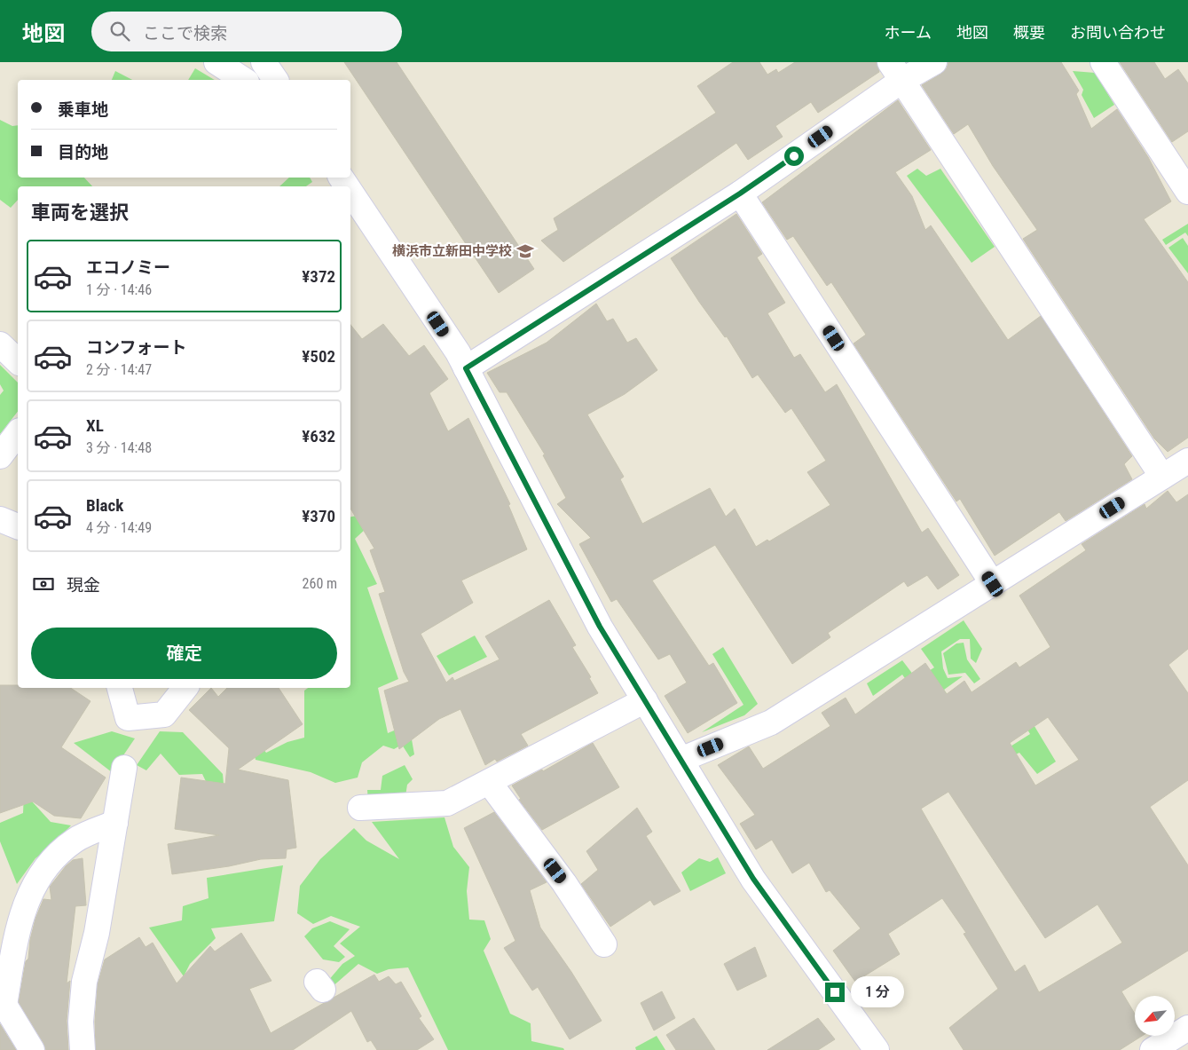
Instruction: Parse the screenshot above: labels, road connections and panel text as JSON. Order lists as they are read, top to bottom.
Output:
{
  "places": {
    "school or university": ["横浜市立新田中学校"]
  },
  "north": "bottom left",
  "page": {
    "header": "地図",
    "search": "ここで検索",
    "nav": [
      "ホーム",
      "地図",
      "概要",
      "お問い合わせ"
    ],
    "banner": ["乗車地", "目的地"],
    "heading": "車両を選択",
    "list": [
      {
        "name": "エコノミー",
        "note": "1 分 · 14:46",
        "value": "¥372"
      },
      {
        "name": "コンフォート",
        "note": "2 分 · 14:47",
        "value": "¥502"
      },
      {
        "name": "XL",
        "note": "3 分 · 14:48",
        "value": "¥632"
      },
      {
        "name": "Black",
        "note": "4 分 · 14:49",
        "value": "¥370"
      }
    ],
    "pay": ["現金", "260 m"],
    "buttons": "確定",
    "bubble": "1 分"
  }
}
